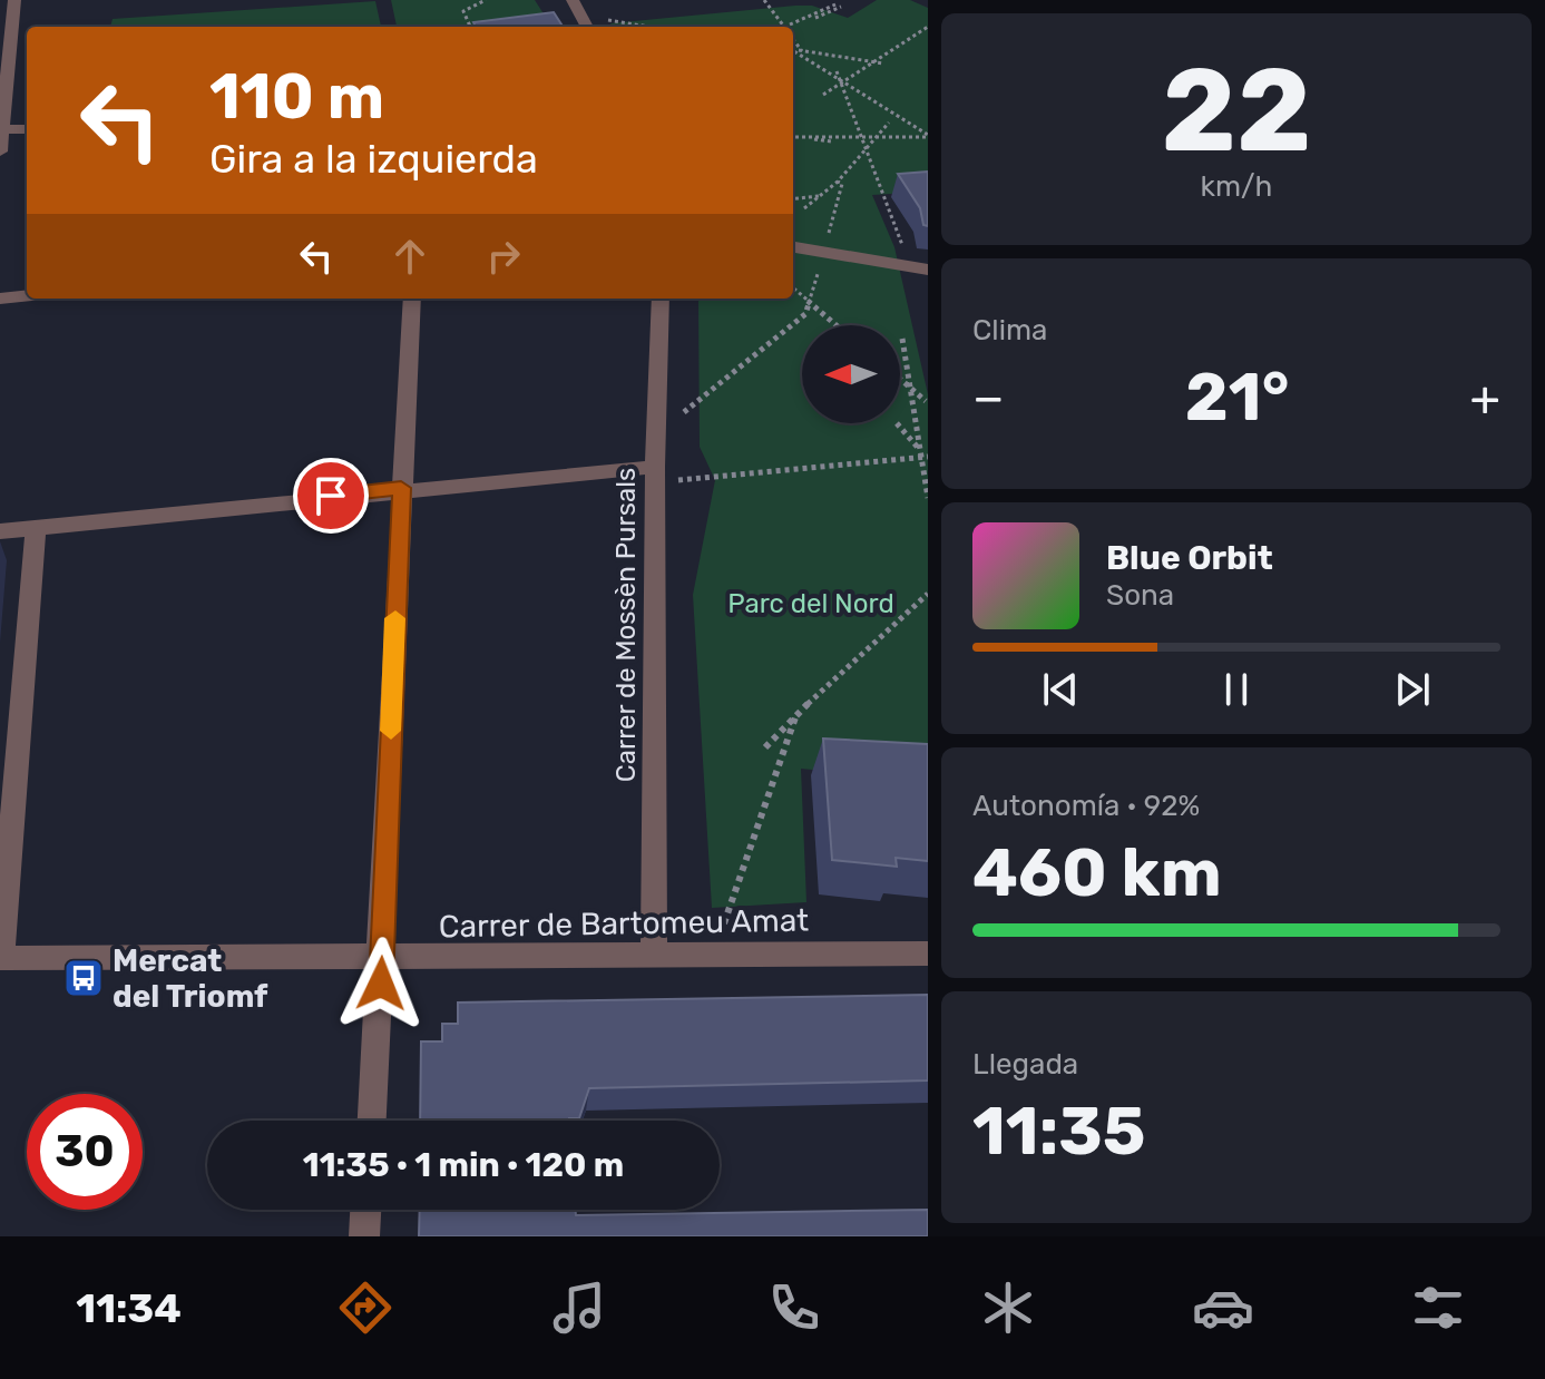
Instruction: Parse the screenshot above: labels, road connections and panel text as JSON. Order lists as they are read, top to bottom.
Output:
{
  "streets": {
    "street": ["Carrer de Mossèn Pursals", "Carrer de Bartomeu Amat"]
  },
  "crossings": [
    ["Carrer de Mossèn Pursals", "Carrer de Bartomeu Amat"]
  ],
  "parks": ["Parc del Nord"],
  "places": {
    "bus stop": ["Mercat del Triomf"]
  },
  "north": "left",
  "page": {
    "tile": [
      ["22", "km/h"],
      "Clima",
      ["Autonomía · 92%", "460 km"],
      ["Llegada", "11:35"]
    ],
    "turn": ["110 m", "Gira a la izquierda"],
    "heat": ["−", "21°", "+"],
    "song": ["Blue Orbit", "Sona"],
    "limit": "30",
    "trip": "11:35 · 1 min · 120 m",
    "tabs": "11:34"
  }
}
